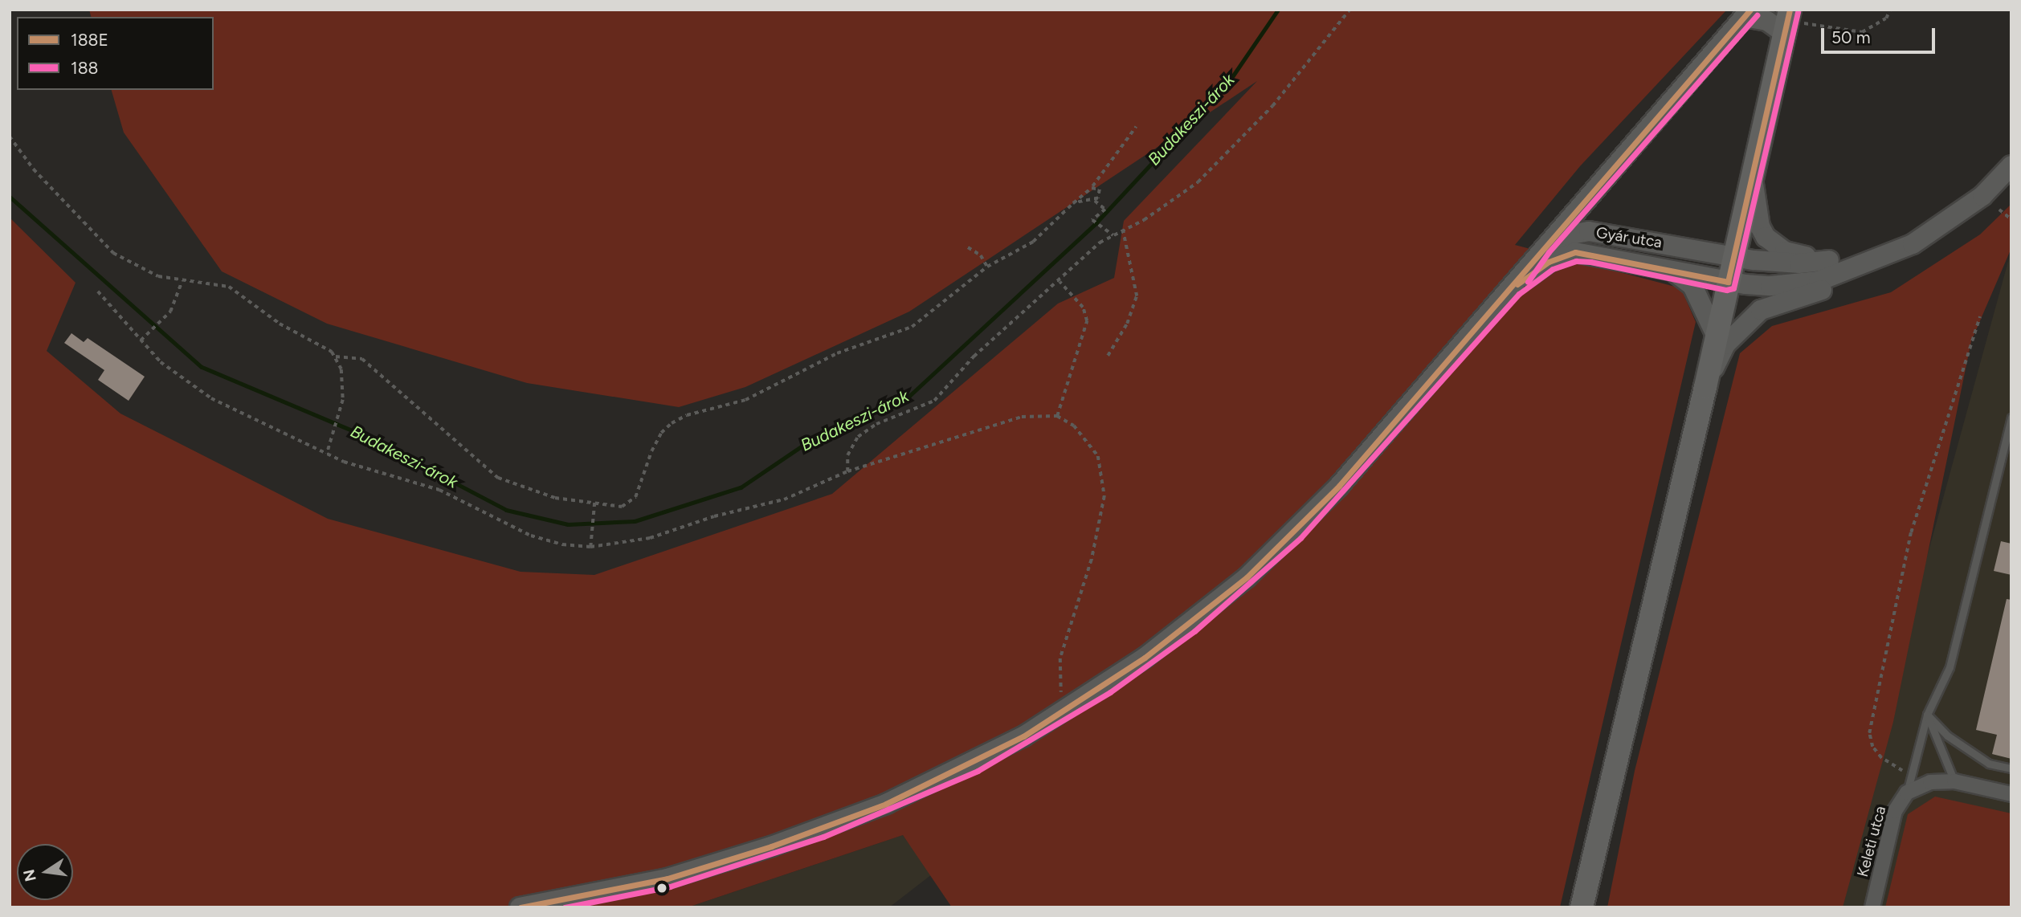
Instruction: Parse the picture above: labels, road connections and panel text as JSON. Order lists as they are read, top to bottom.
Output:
{
  "streets": {
    "main road": ["Gyár utca"],
    "street": ["Keleti utca"]
  },
  "water": ["Budakeszi-árok"],
  "lines": ["transit line 188E", "transit line 188"],
  "legend": ["188E", "188"],
  "scale_bar": "50 m",
  "north": "left"
}
